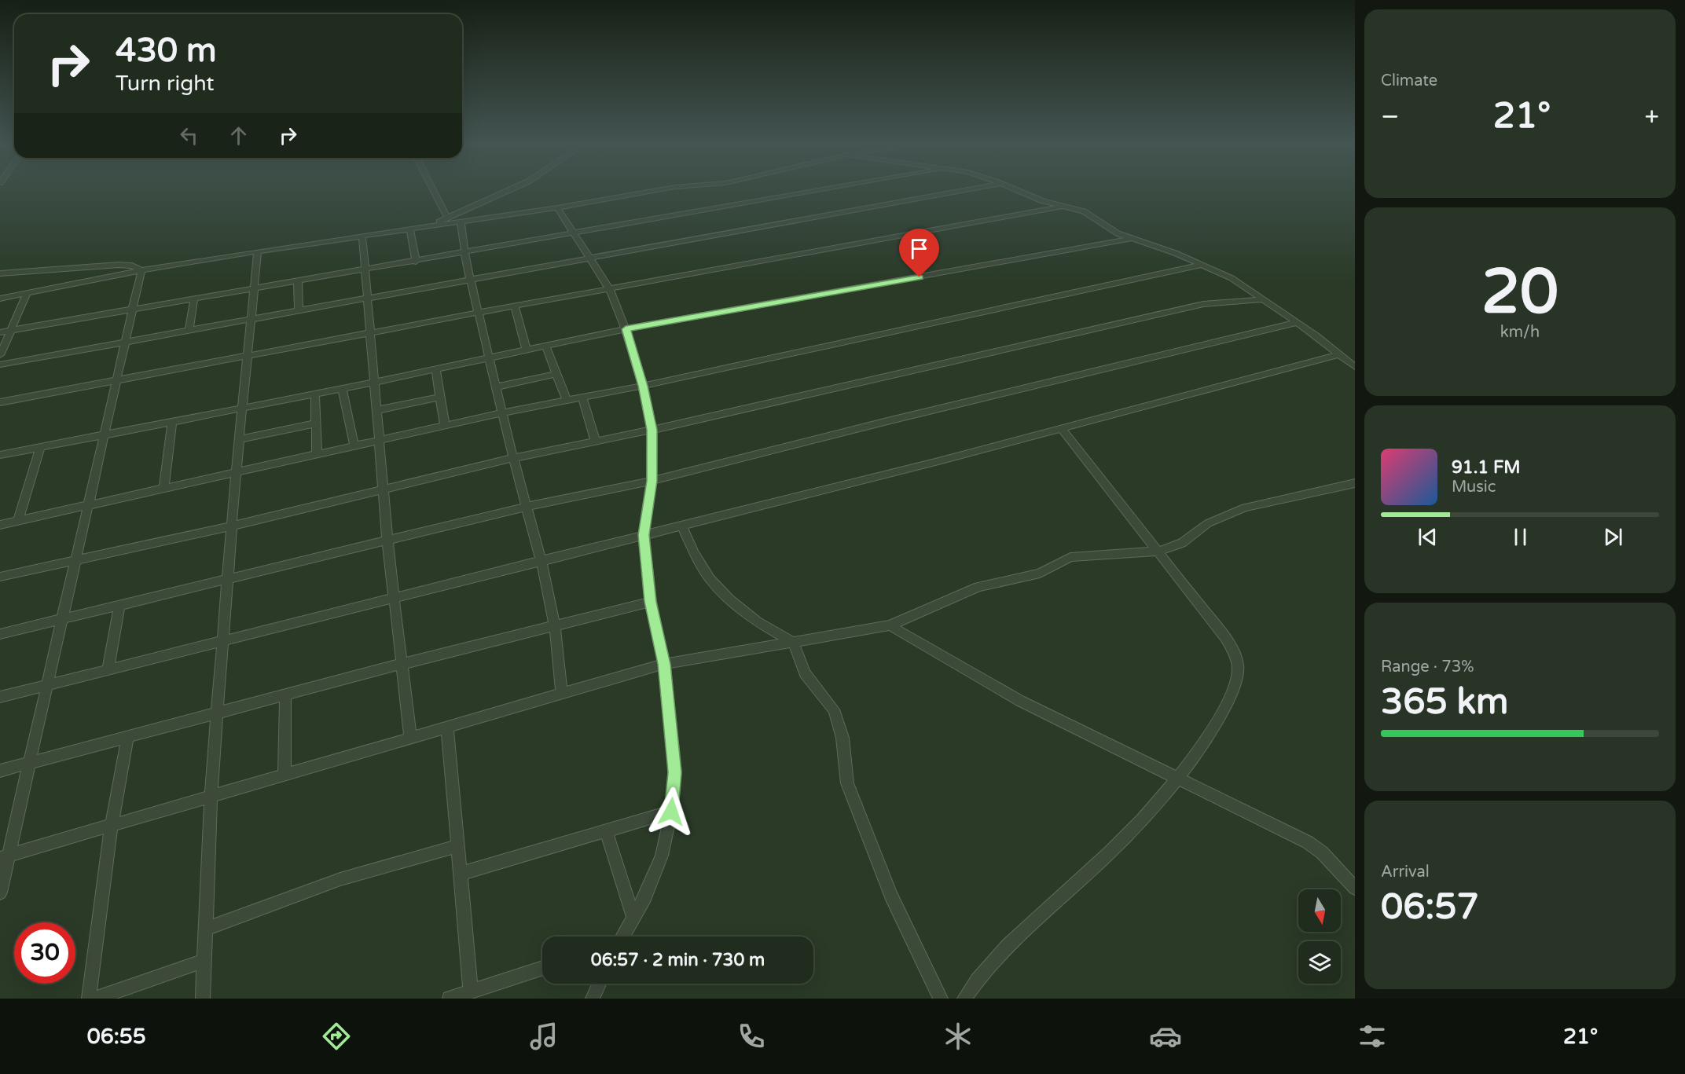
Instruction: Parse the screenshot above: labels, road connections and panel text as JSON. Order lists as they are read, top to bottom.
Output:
{
  "north": "bottom",
  "page": {
    "tile": [
      "Climate",
      ["20", "km/h"],
      ["Range · 73%", "365 km"],
      ["Arrival", "06:57"]
    ],
    "turn": ["430 m", "Turn right"],
    "heat": ["−", "21°", "+"],
    "song": ["91.1 FM", "Music"],
    "limit": "30",
    "trip": "06:57 · 2 min · 730 m",
    "tabs": ["06:55", "21°"]
  }
}
